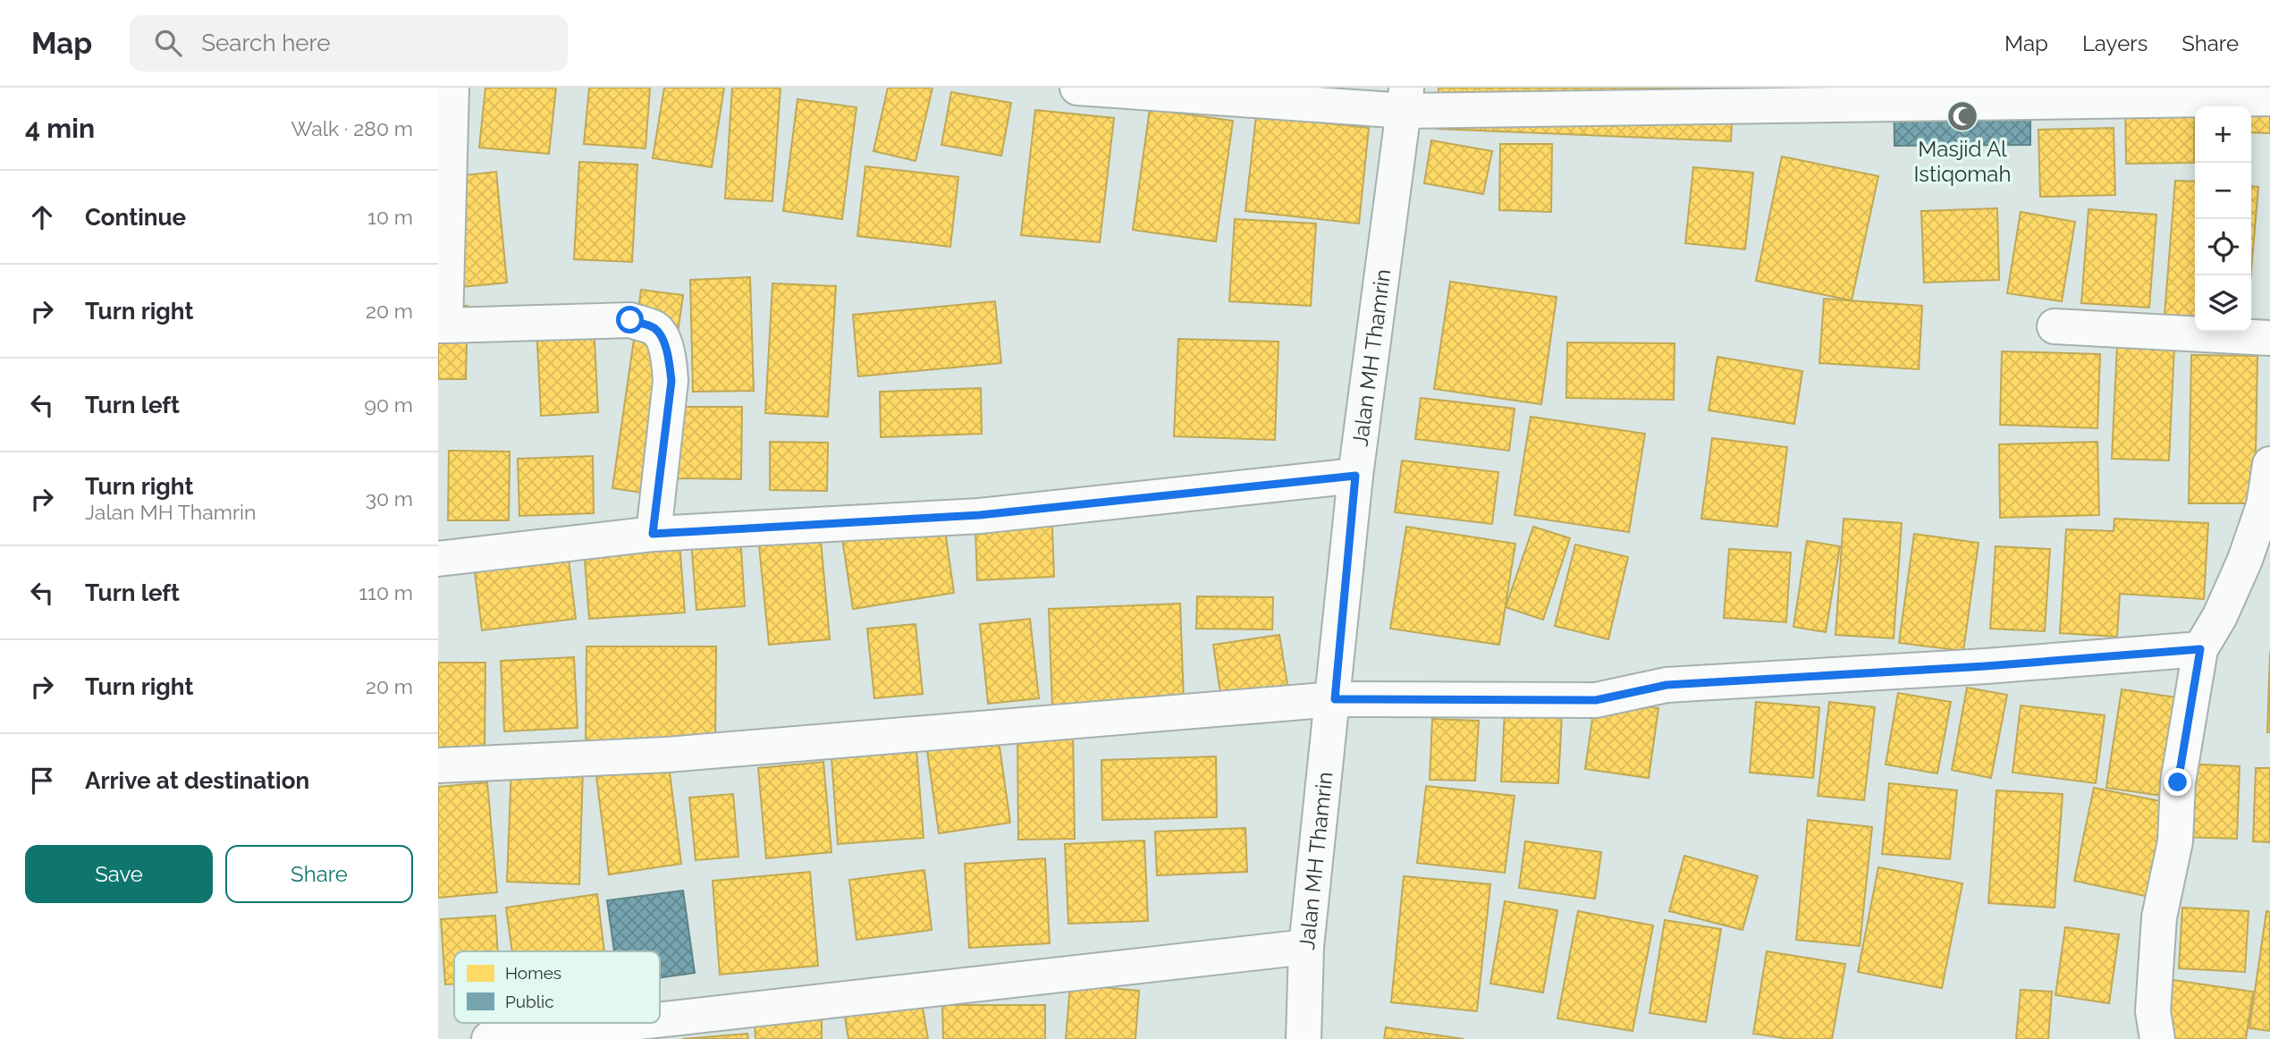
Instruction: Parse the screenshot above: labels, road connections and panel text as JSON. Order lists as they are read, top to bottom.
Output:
{
  "streets": {
    "street": ["Jalan MH Thamrin"]
  },
  "places": {
    "mosque": ["Masjid Al Istiqomah"]
  },
  "legend": ["Homes", "Public"],
  "page": {
    "header": "Map",
    "search": "Search here",
    "nav": ["Map", "Layers", "Share"],
    "heading": ["4 min", "Walk · 280 m"],
    "map_buttons": ["+", "−"],
    "list": [
      ["Continue", "10 m"],
      ["Turn right", "20 m"],
      ["Turn left", "90 m"],
      ["Turn right", "Jalan MH Thamrin", "30 m"],
      ["Turn left", "110 m"],
      ["Turn right", "20 m"],
      "Arrive at destination"
    ],
    "buttons": ["Save", "Share"]
  }
}
